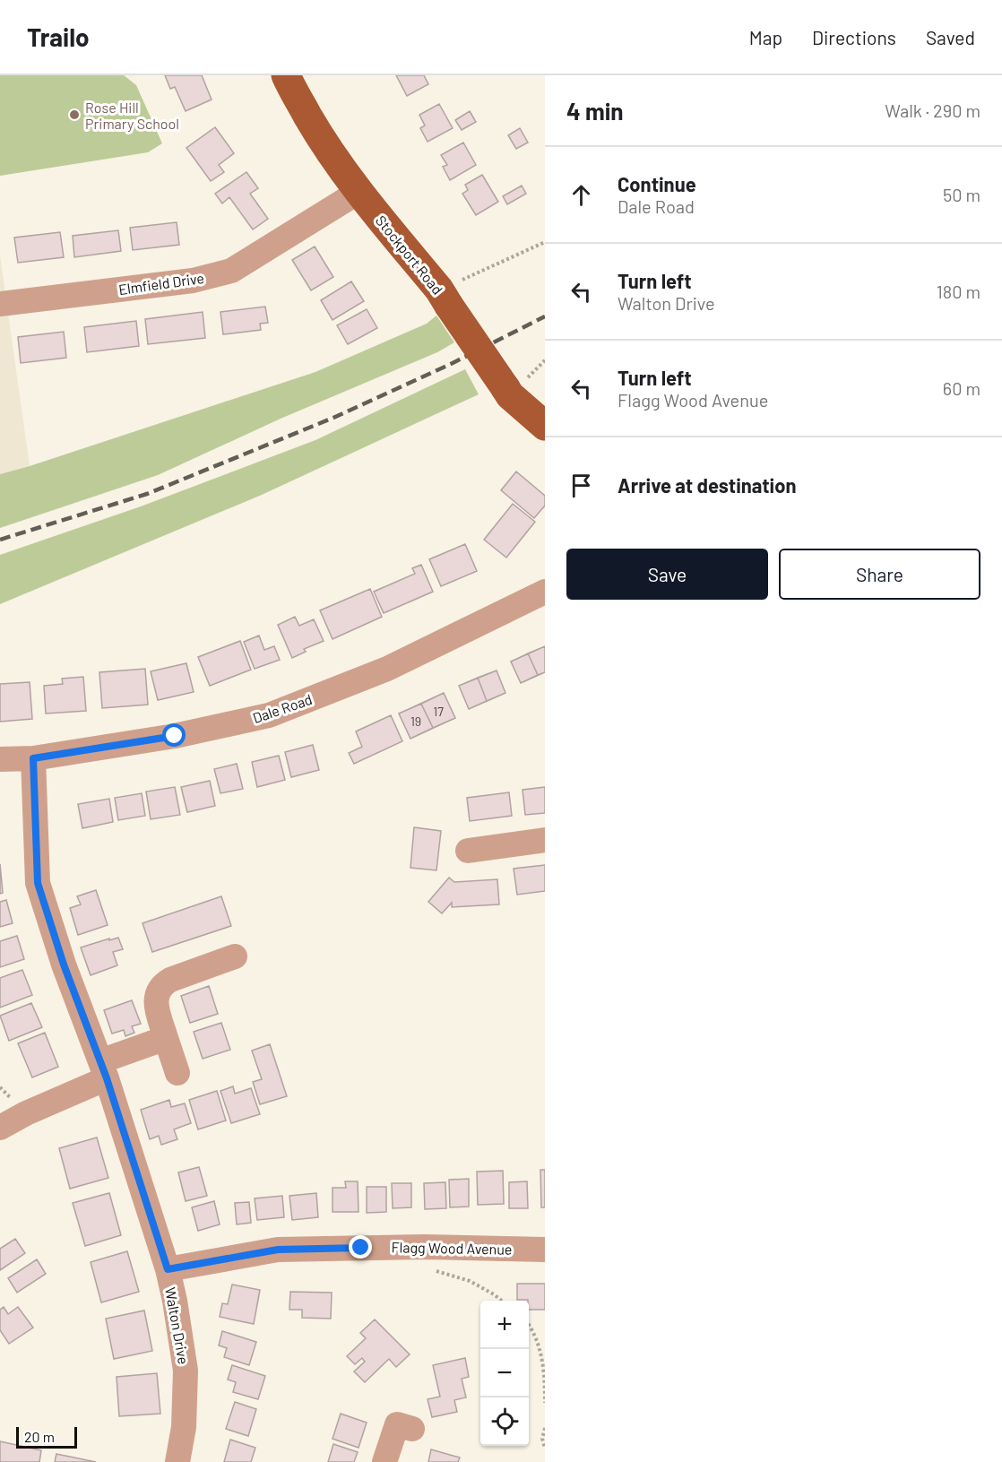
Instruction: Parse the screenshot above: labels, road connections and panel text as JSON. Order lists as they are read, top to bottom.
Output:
{
  "streets": {
    "main road": ["Stockport Road"],
    "street": [
      "Elmfield Drive",
      "Dale Road",
      "Flagg Wood Avenue",
      "Walton Drive"
    ]
  },
  "crossings": [
    ["Stockport Road", "Elmfield Drive"],
    ["Dale Road", "Walton Drive"],
    ["Flagg Wood Avenue", "Walton Drive"]
  ],
  "places": ["Rose Hill Primary School"],
  "house_numbers": ["17", "19"],
  "scale_bar": "20 m",
  "page": {
    "header": "Trailo",
    "nav": ["Map", "Directions", "Saved"],
    "heading": ["4 min", "Walk · 290 m"],
    "list": [
      ["Continue", "Dale Road", "50 m"],
      ["Turn left", "Walton Drive", "180 m"],
      ["Turn left", "Flagg Wood Avenue", "60 m"],
      "Arrive at destination"
    ],
    "buttons": ["Save", "Share"],
    "map_buttons": ["+", "−"],
    "scale": "20 m"
  }
}
